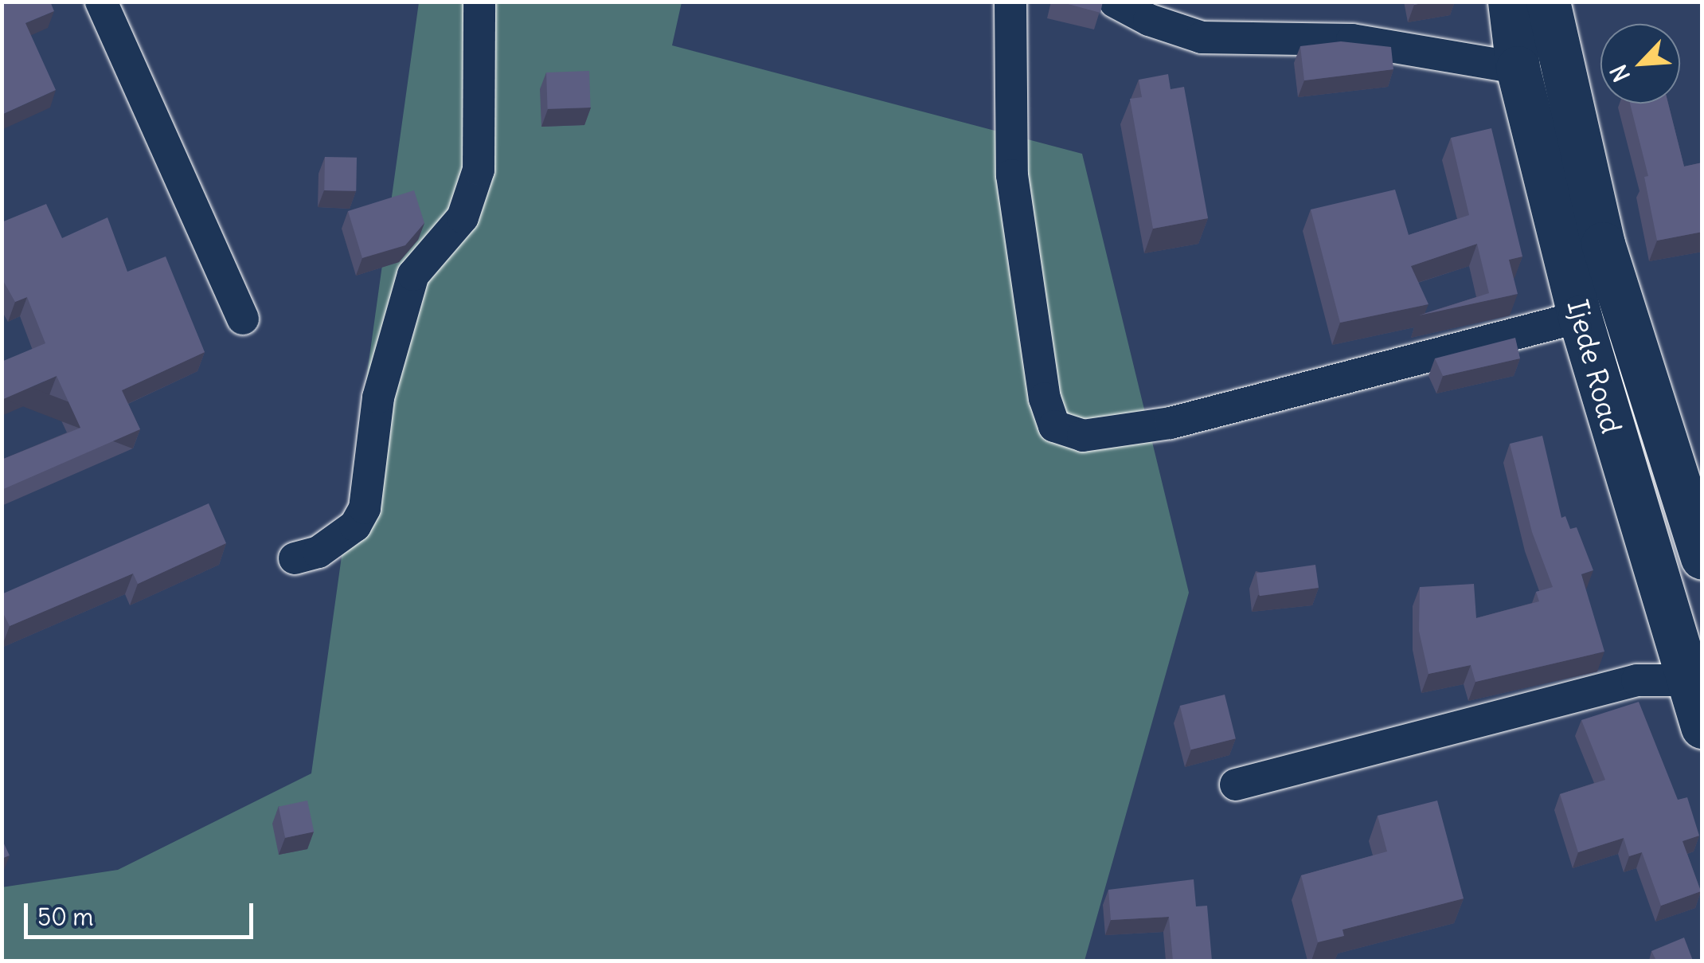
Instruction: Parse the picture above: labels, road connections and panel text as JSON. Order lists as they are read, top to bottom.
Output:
{
  "streets": {
    "main road": ["Ijede Road"]
  },
  "scale_bar": "50 m",
  "north": "bottom left"
}
